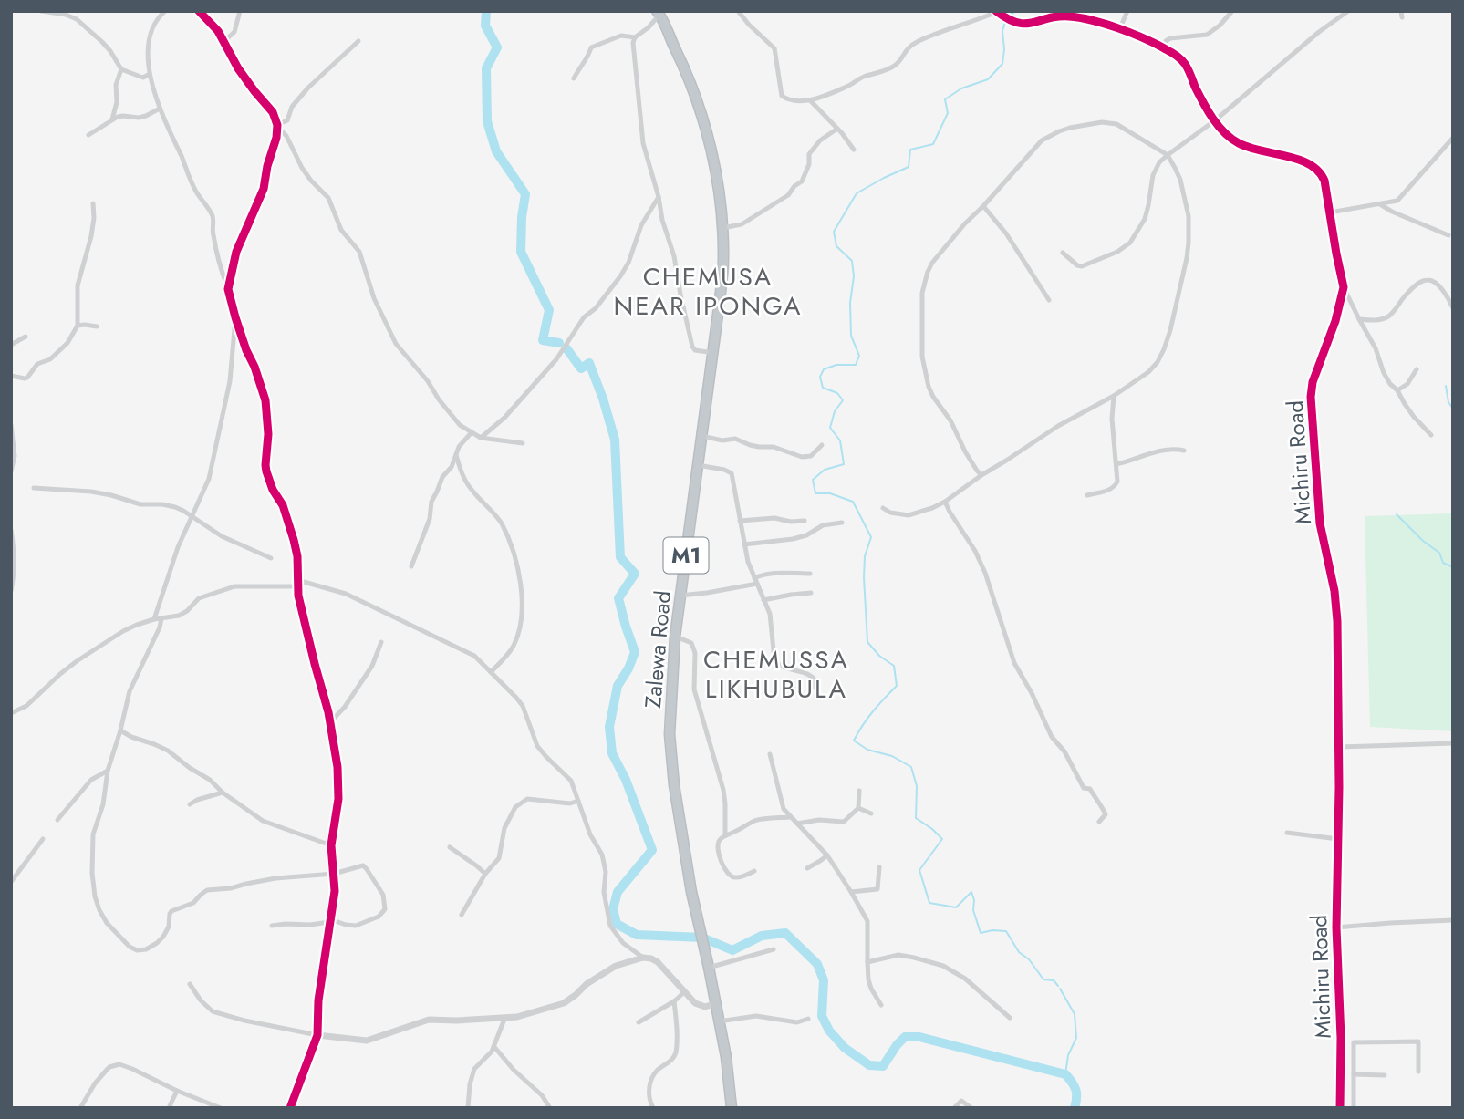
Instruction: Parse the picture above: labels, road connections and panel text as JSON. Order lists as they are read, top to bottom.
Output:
{
  "streets": {
    "highway": ["M1", "Zalewa Road"],
    "street": ["Michiru Road"]
  },
  "districts": ["CHEMUSA NEAR IPONGA", "CHEMUSSA LIKHUBULA"]
}
